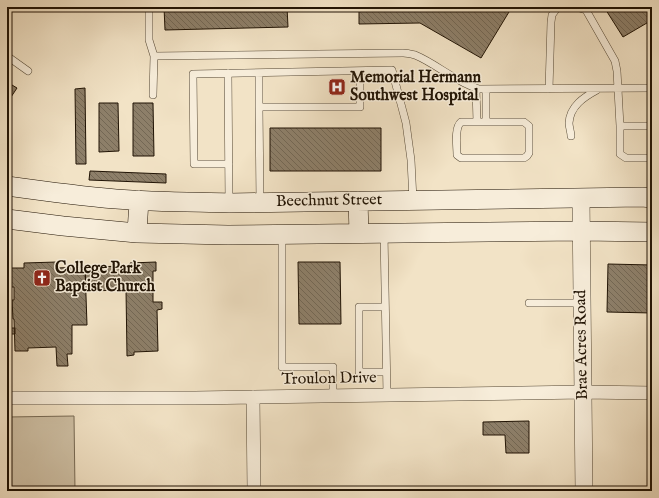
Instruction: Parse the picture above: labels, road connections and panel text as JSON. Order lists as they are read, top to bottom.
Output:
{
  "streets": {
    "main road": ["Beechnut Street"],
    "street": ["Brae Acres Road", "Troulon Drive"]
  },
  "crossings": [
    ["Beechnut Street", "Brae Acres Road"],
    ["Brae Acres Road", "Troulon Drive"]
  ],
  "places": {
    "hospital": ["Memorial Hermann Southwest Hospital"],
    "church": ["College Park Baptist Church"]
  }
}
